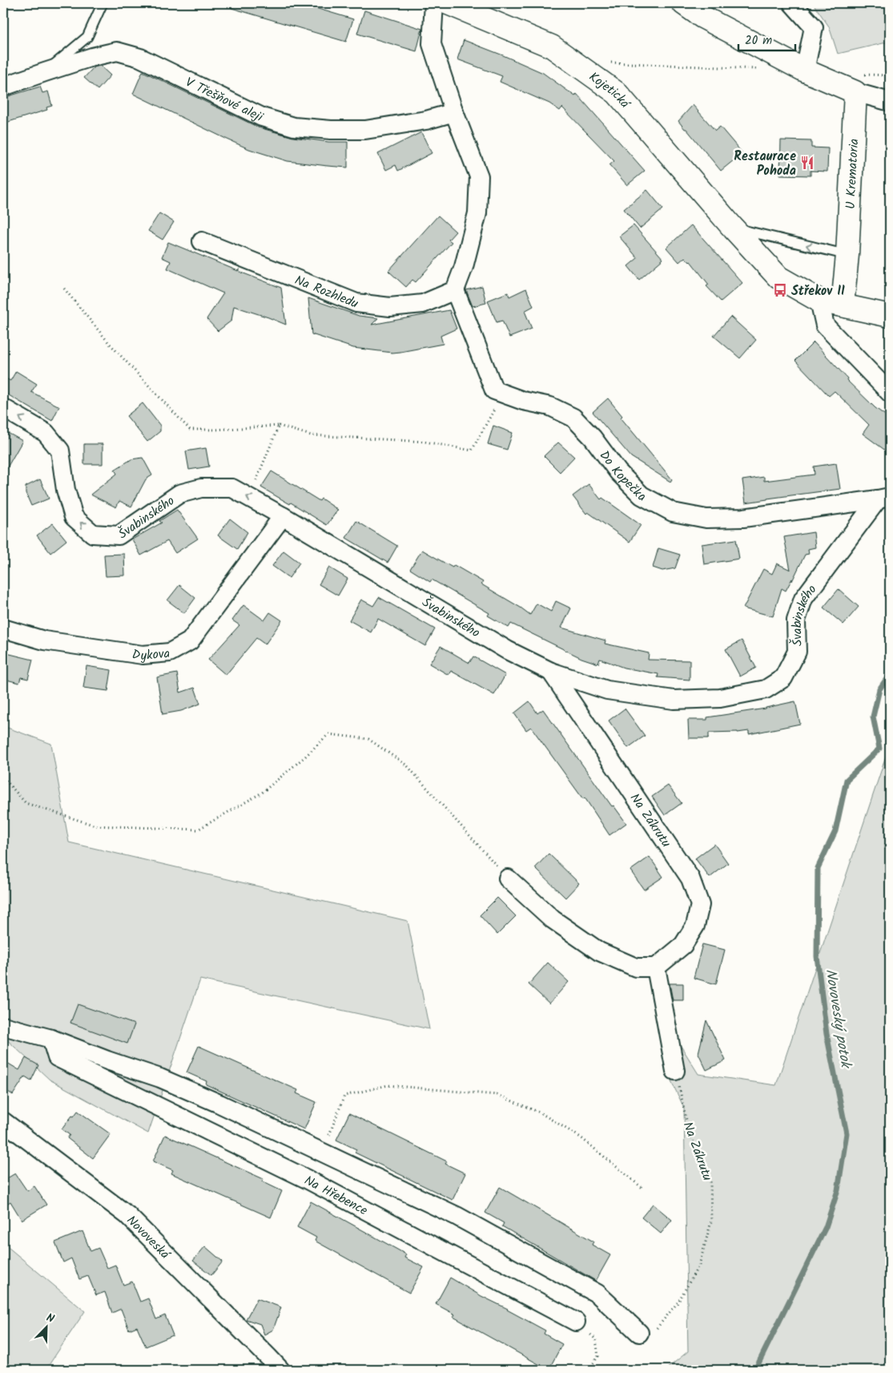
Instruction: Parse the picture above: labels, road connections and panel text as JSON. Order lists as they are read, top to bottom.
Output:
{
  "streets": {
    "street": [
      "Kojetická",
      "V Třešňové aleji",
      "U Krematoria",
      "Na Rozhledu",
      "Do Kopečka",
      "Švabinského",
      "Dykova",
      "Na Zákrutu",
      "Na Hřebence",
      "Novoveská"
    ]
  },
  "crossings": [
    ["Na Rozhledu", "Do Kopečka"],
    ["Do Kopečka", "Švabinského"],
    ["Švabinského", "Dykova"],
    ["Švabinského", "Na Zákrutu"]
  ],
  "water": ["Novoveský potok"],
  "places": {
    "restaurant": ["Restaurace Pohoda"],
    "bus stop": ["Střekov II"]
  },
  "scale_bar": "20 m",
  "north": "top right"
}
